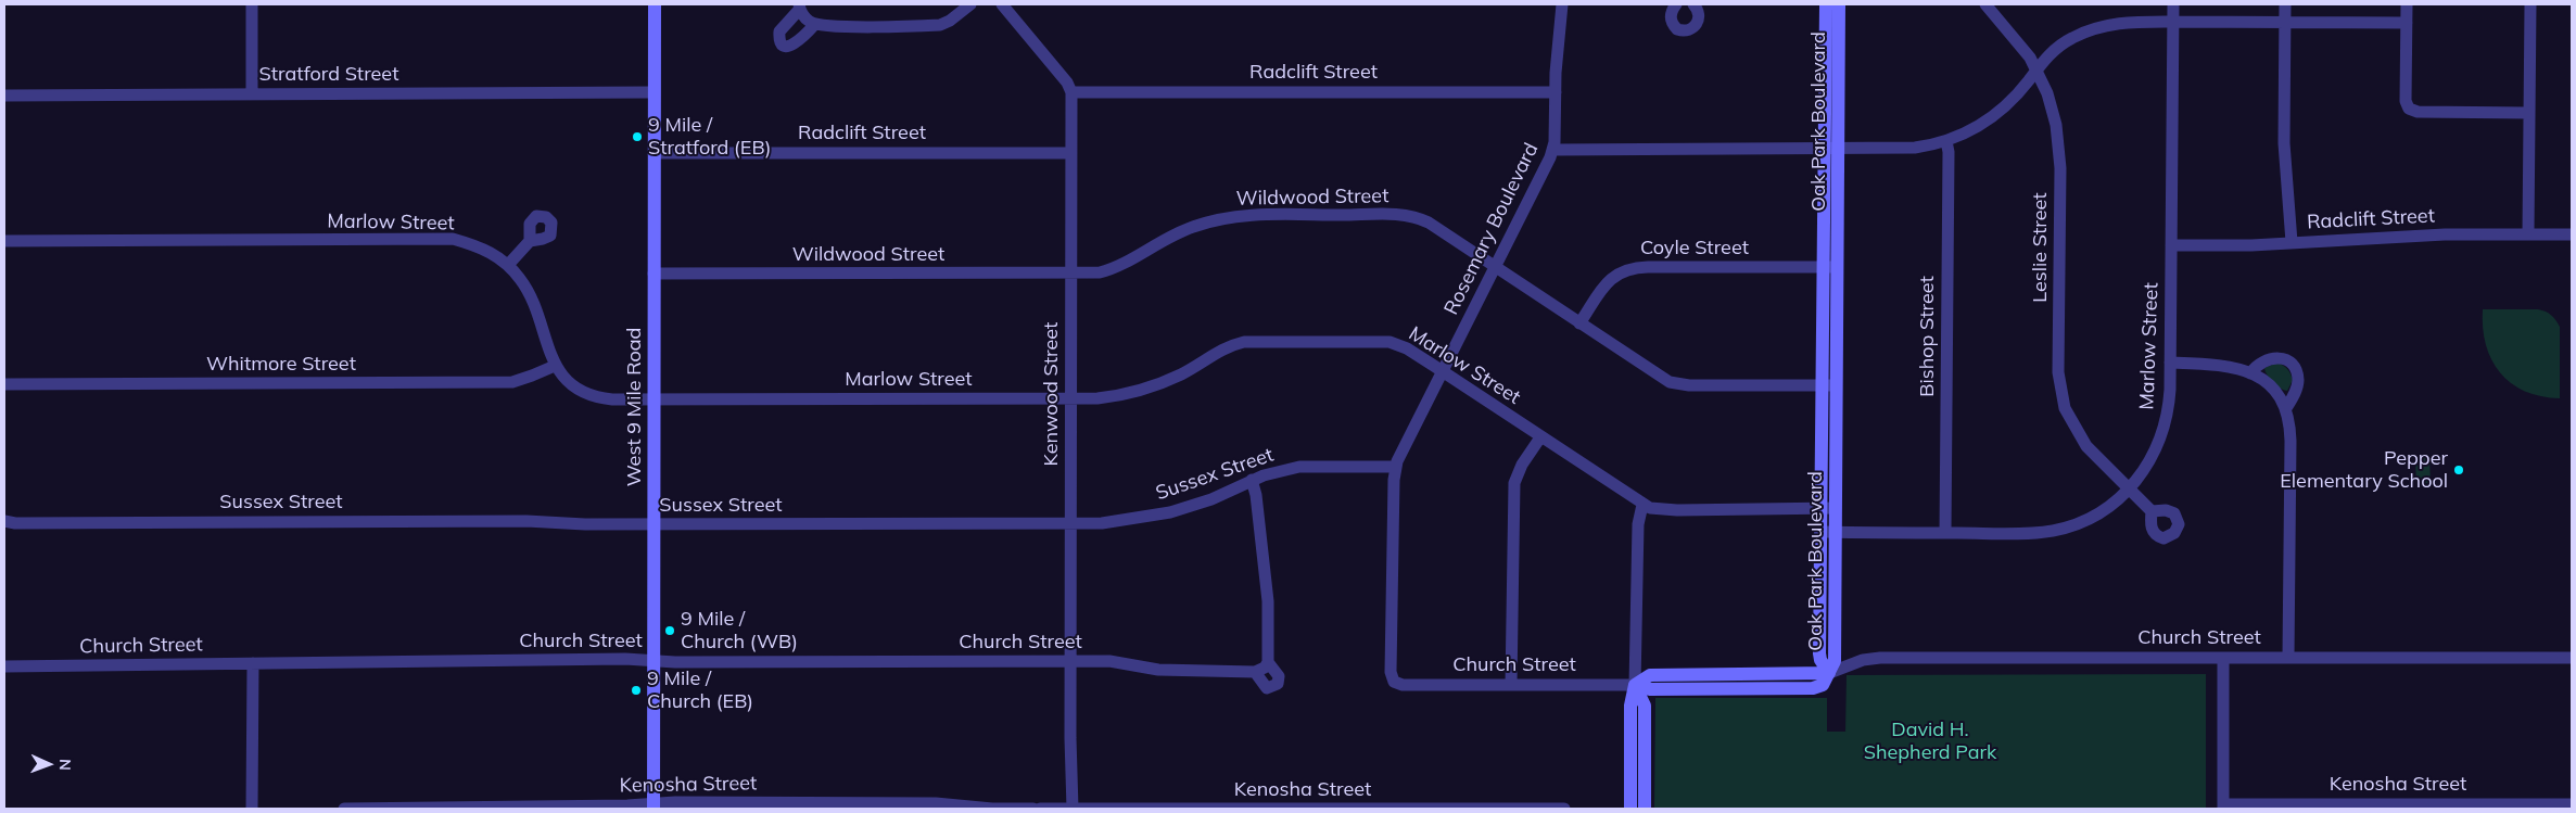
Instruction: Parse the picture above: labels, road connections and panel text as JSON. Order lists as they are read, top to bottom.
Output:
{
  "streets": {
    "street": [
      "Radclift Street",
      "Stratford Street",
      "Oak Park Boulevard",
      "Wildwood Street",
      "Marlow Street",
      "Rosemary Boulevard",
      "Leslie Street",
      "Coyle Street",
      "Bishop Street",
      "Whitmore Street",
      "Kenwood Street",
      "West 9 Mile Road",
      "Sussex Street",
      "Church Street",
      "Kenosha Street"
    ]
  },
  "crossings": [
    ["Radclift Street", "Marlow Street"],
    ["Radclift Street", "Rosemary Boulevard"],
    ["Radclift Street", "Kenwood Street"],
    ["Radclift Street", "West 9 Mile Road"],
    ["Stratford Street", "West 9 Mile Road"],
    ["Oak Park Boulevard", "Wildwood Street"],
    ["Oak Park Boulevard", "Marlow Street"],
    ["Oak Park Boulevard", "Coyle Street"],
    ["Oak Park Boulevard", "Church Street"],
    ["Wildwood Street", "Rosemary Boulevard"],
    ["Wildwood Street", "Coyle Street"],
    ["Wildwood Street", "Kenwood Street"],
    ["Wildwood Street", "West 9 Mile Road"],
    ["Marlow Street", "Rosemary Boulevard"],
    ["Marlow Street", "Leslie Street"],
    ["Marlow Street", "Bishop Street"],
    ["Marlow Street", "Whitmore Street"],
    ["Marlow Street", "Kenwood Street"],
    ["Marlow Street", "West 9 Mile Road"],
    ["Rosemary Boulevard", "Sussex Street"],
    ["Rosemary Boulevard", "Church Street"],
    ["Kenwood Street", "Sussex Street"],
    ["Kenwood Street", "Church Street"],
    ["Kenwood Street", "Kenosha Street"],
    ["West 9 Mile Road", "Sussex Street"],
    ["West 9 Mile Road", "Church Street"],
    ["West 9 Mile Road", "Kenosha Street"]
  ],
  "parks": ["David H. Shepherd Park"],
  "places": [
    "9 Mile / Stratford (EB)",
    "Pepper Elementary School",
    "9 Mile / Church (WB)",
    "9 Mile / Church (EB)"
  ],
  "north": "right"
}
